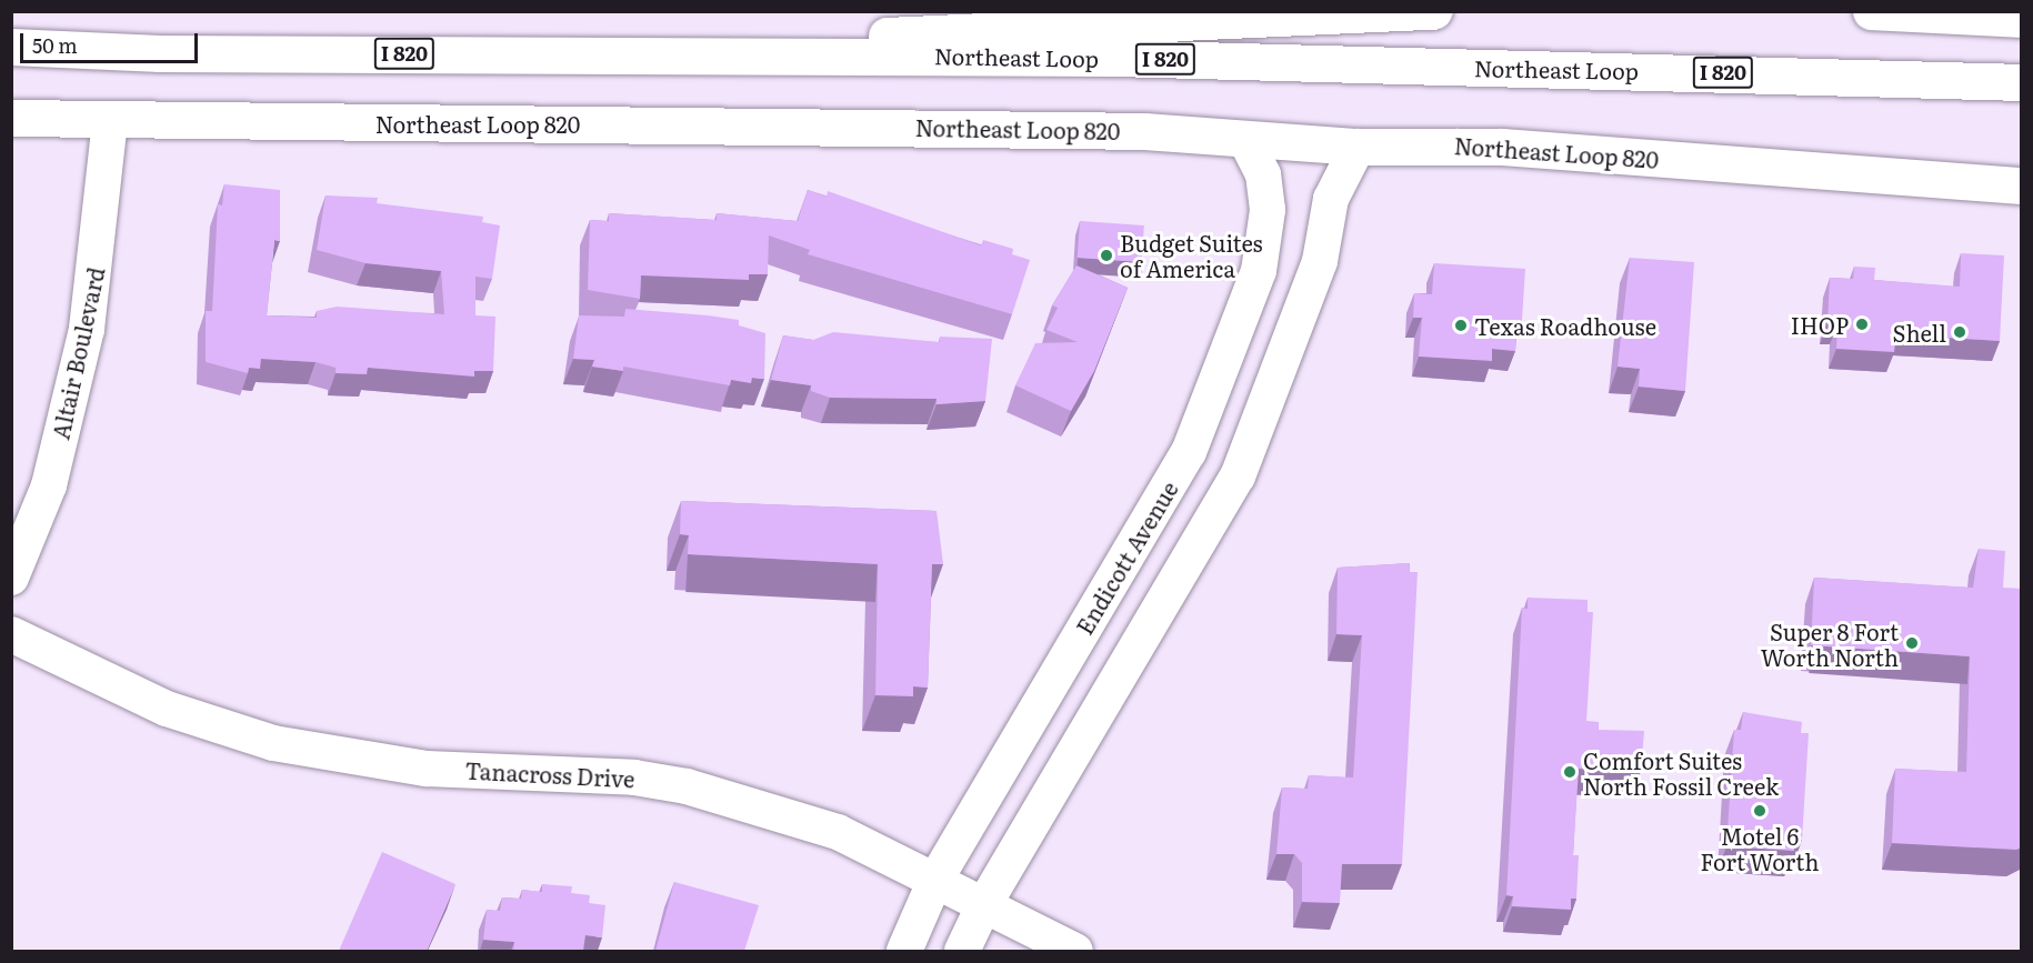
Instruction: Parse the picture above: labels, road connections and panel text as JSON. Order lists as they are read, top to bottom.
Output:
{
  "streets": {
    "main road": ["I 820", "Northeast Loop", "Northeast Loop 820"],
    "street": ["Altair Boulevard", "Endicott Avenue", "Tanacross Drive"]
  },
  "crossings": [
    ["Northeast Loop 820", "Altair Boulevard"],
    ["Northeast Loop 820", "Endicott Avenue"],
    ["Endicott Avenue", "Tanacross Drive"]
  ],
  "places": [
    "Budget Suites of America",
    "IHOP",
    "Texas Roadhouse",
    "Shell",
    "Super 8 Fort Worth North",
    "Comfort Suites North Fossil Creek",
    "Motel 6 Fort Worth"
  ],
  "scale_bar": "50 m"
}
